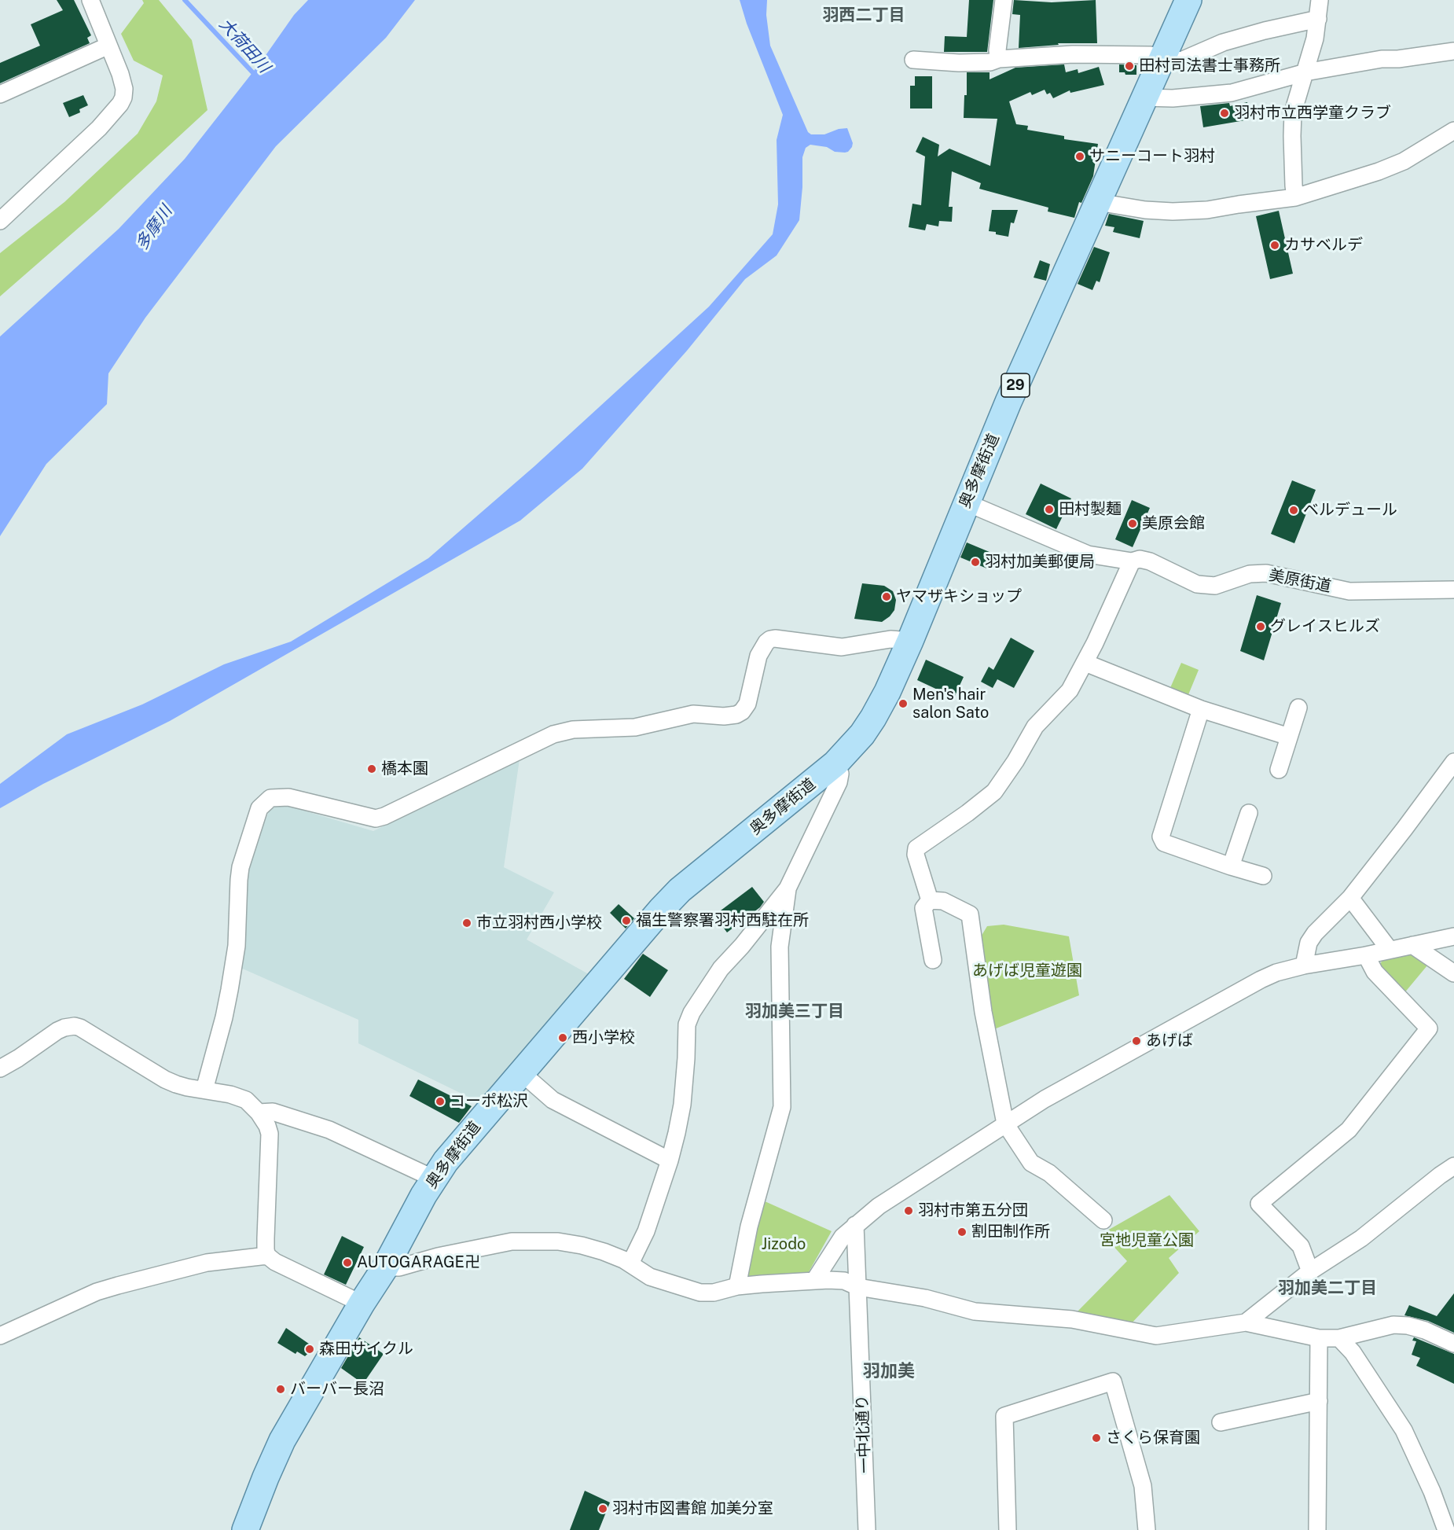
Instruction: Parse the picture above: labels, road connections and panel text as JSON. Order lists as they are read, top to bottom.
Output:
{
  "streets": {
    "main road": ["29", "奥多摩街道"],
    "street": ["美原街道", "一中北通り"]
  },
  "crossings": [
    ["奥多摩街道", "美原街道"]
  ],
  "districts": [
    "羽西二丁目",
    "羽加美三丁目",
    "羽加美二丁目",
    "羽加美"
  ],
  "water": ["大荷田川", "多摩川"],
  "parks": ["あげば児童遊園", "宮地児童公園", "Jizodo"],
  "places": [
    "田村司法書士事務所",
    "羽村市立西学童クラブ",
    "サニーコート羽村",
    "カサベルデ",
    "田村製麺",
    "ベルデュール",
    "美原会館",
    "羽村加美郵便局",
    "ヤマザキショップ",
    "グレイスヒルズ",
    "Men's hair salon Sato",
    "橋本園",
    "福生警察署羽村西駐在所",
    "市立羽村西小学校",
    "西小学校",
    "あげば",
    "コーポ松沢",
    "羽村市第五分団",
    "割田制作所",
    "AUTOGARAGE卍",
    "森田サイクル",
    "バーバー長沼",
    "さくら保育園",
    "羽村市図書館 加美分室"
  ]
}
